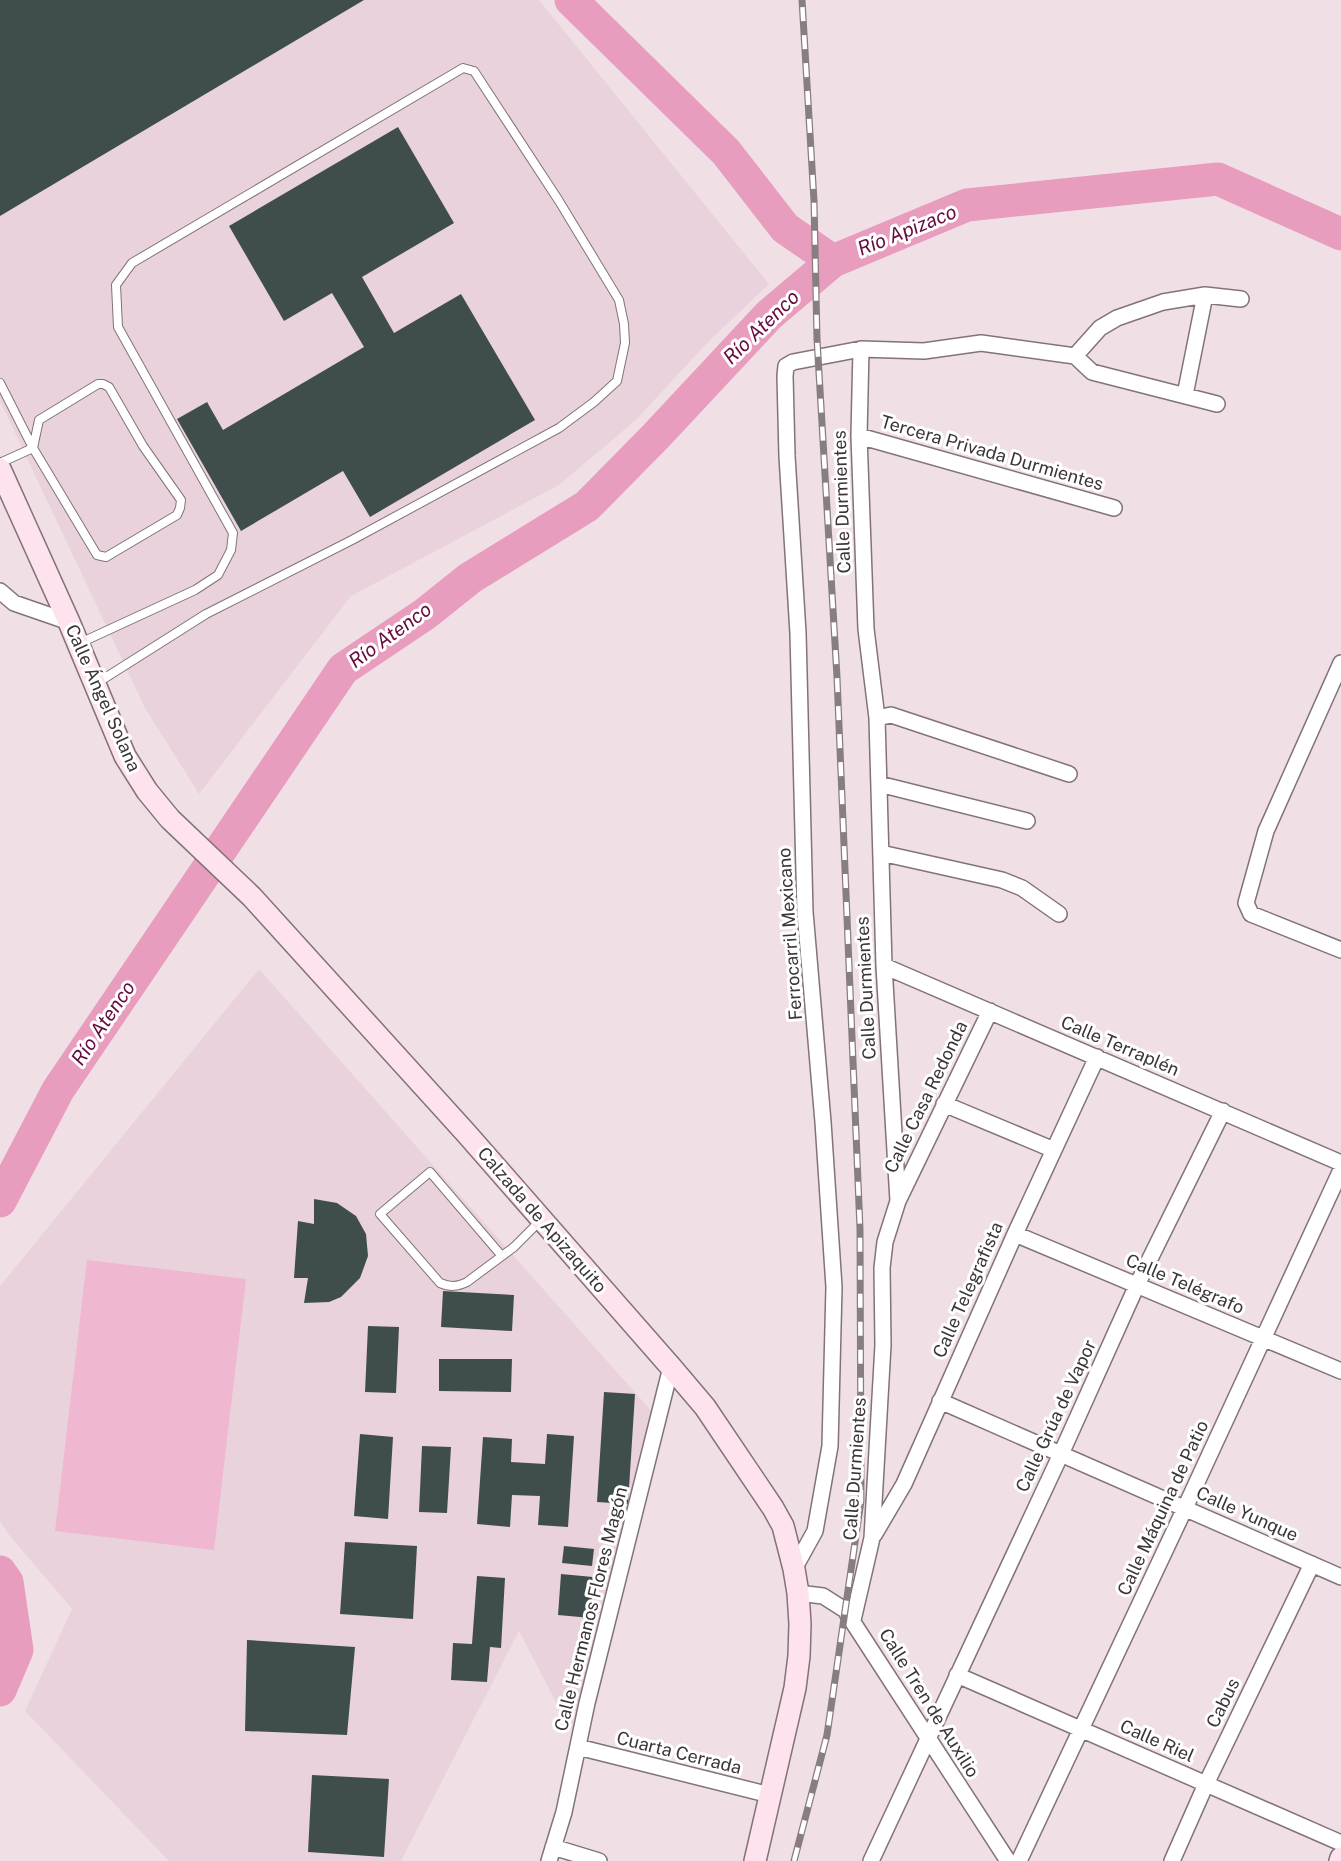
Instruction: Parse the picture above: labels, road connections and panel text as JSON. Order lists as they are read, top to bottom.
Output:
{
  "streets": {
    "main road": ["Calle Ángel Solana", "Calzada de Apizaquito"],
    "street": [
      "Tercera Privada Durmientes",
      "Calle Durmientes",
      "Ferrocarril Mexicano",
      "Calle Terraplén",
      "Calle Casa Redonda",
      "Calle Telégrafo",
      "Calle Telegrafista",
      "Calle Grúa de Vapor",
      "Calle Máquina de Patio",
      "Calle Yunque",
      "Calle Hermanos Flores Magón",
      "Calle Tren de Auxilio",
      "Cabus",
      "Calle Riel",
      "Cuarta Cerrada"
    ]
  },
  "crossings": [
    ["Tercera Privada Durmientes", "Calle Durmientes"],
    ["Calle Durmientes", "Ferrocarril Mexicano"],
    ["Calle Durmientes", "Calle Terraplén"],
    ["Calle Durmientes", "Calle Casa Redonda"],
    ["Calle Durmientes", "Calle Telegrafista"],
    ["Calle Durmientes", "Calle Tren de Auxilio"],
    ["Calle Ángel Solana", "Calzada de Apizaquito"],
    ["Ferrocarril Mexicano", "Calzada de Apizaquito"],
    ["Calle Terraplén", "Calle Casa Redonda"],
    ["Calle Terraplén", "Calle Telegrafista"],
    ["Calle Terraplén", "Calle Grúa de Vapor"],
    ["Calzada de Apizaquito", "Calle Hermanos Flores Magón"],
    ["Calzada de Apizaquito", "Calle Tren de Auxilio"],
    ["Calzada de Apizaquito", "Cuarta Cerrada"],
    ["Calle Telégrafo", "Calle Telegrafista"],
    ["Calle Telégrafo", "Calle Grúa de Vapor"],
    ["Calle Telégrafo", "Calle Máquina de Patio"],
    ["Calle Telegrafista", "Calle Yunque"],
    ["Calle Grúa de Vapor", "Calle Yunque"],
    ["Calle Grúa de Vapor", "Calle Tren de Auxilio"],
    ["Calle Grúa de Vapor", "Calle Riel"],
    ["Calle Máquina de Patio", "Calle Yunque"],
    ["Calle Máquina de Patio", "Calle Riel"],
    ["Calle Yunque", "Cabus"],
    ["Calle Hermanos Flores Magón", "Cuarta Cerrada"],
    ["Cabus", "Calle Riel"]
  ],
  "water": ["Río Apizaco", "Río Atenco"]
}
